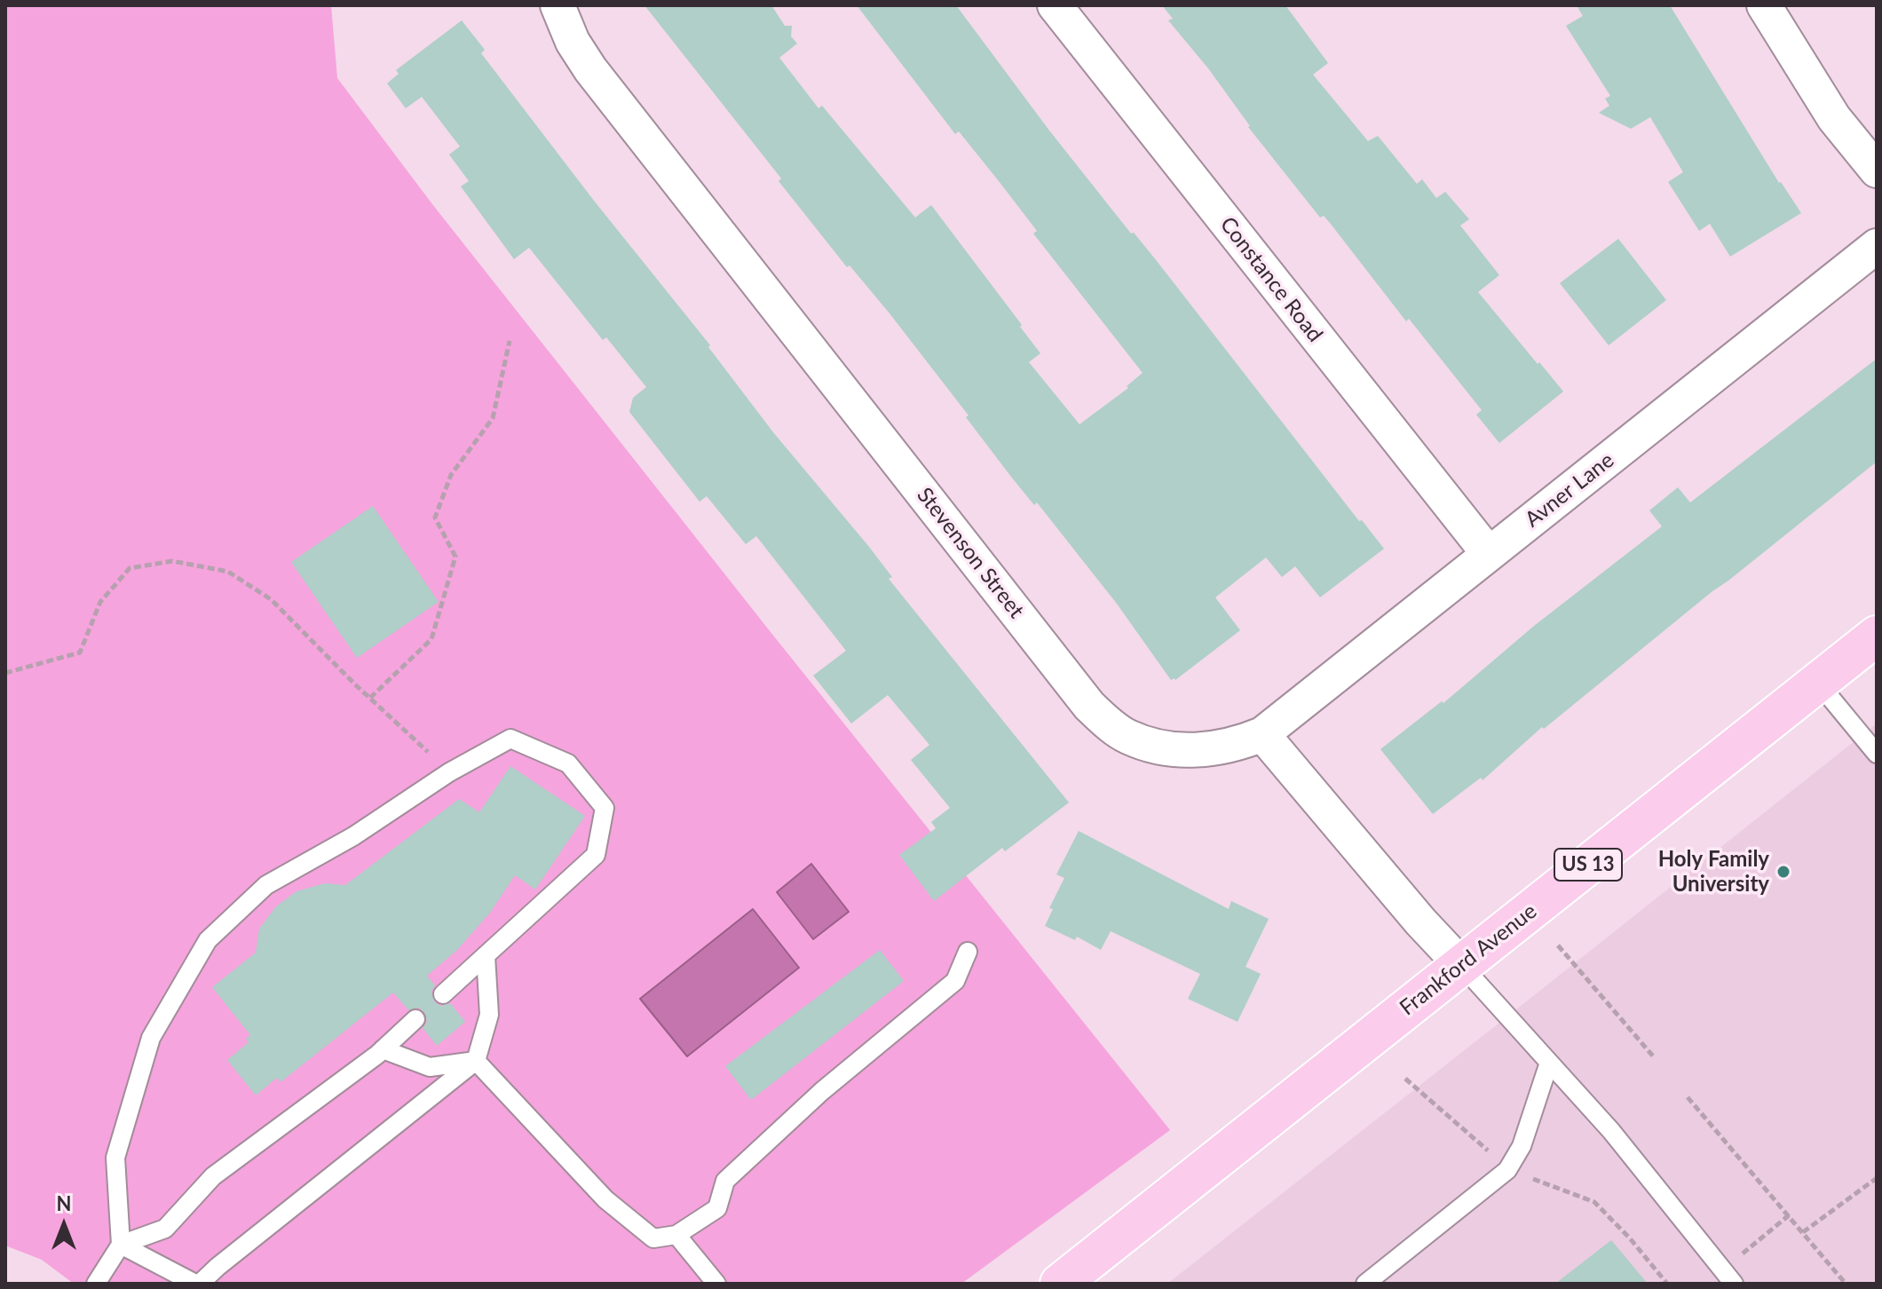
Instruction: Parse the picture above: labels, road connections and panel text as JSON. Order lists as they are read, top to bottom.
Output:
{
  "streets": {
    "main road": ["US 13", "Frankford Avenue"],
    "street": ["Constance Road", "Avner Lane", "Stevenson Street"]
  },
  "crossings": [
    ["Constance Road", "Avner Lane"],
    ["Avner Lane", "Stevenson Street"]
  ],
  "places": ["Holy Family University"],
  "north": "top"
}
